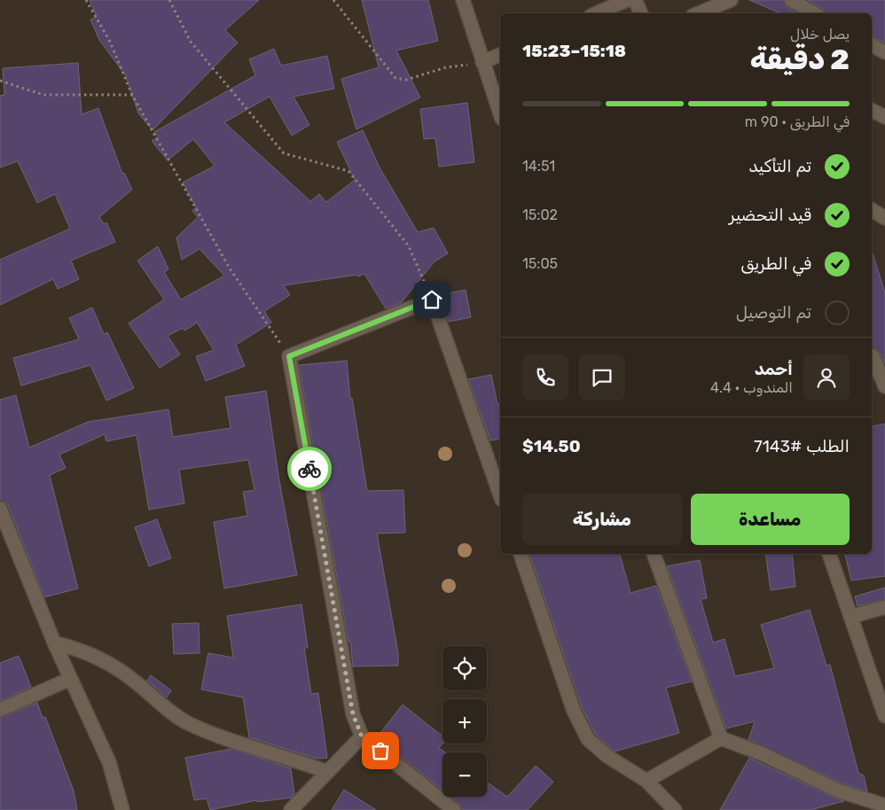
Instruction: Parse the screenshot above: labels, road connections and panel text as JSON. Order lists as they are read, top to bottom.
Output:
{
  "page": {
    "heading": ["2 دقيقة", "يصل خلال", "15:18–15:23"],
    "panel": [
      "أحمد",
      "المندوب · 4.4",
      "الطلب #7143",
      "$14.50"
    ],
    "bar": "في الطريق · 90 m",
    "list": [
      ["تم التأكيد", "14:51"],
      ["قيد التحضير", "15:02"],
      ["في الطريق", "15:05"],
      "تم التوصيل"
    ],
    "buttons": ["مساعدة", "مشاركة"],
    "map_buttons": ["+", "−"]
  }
}
